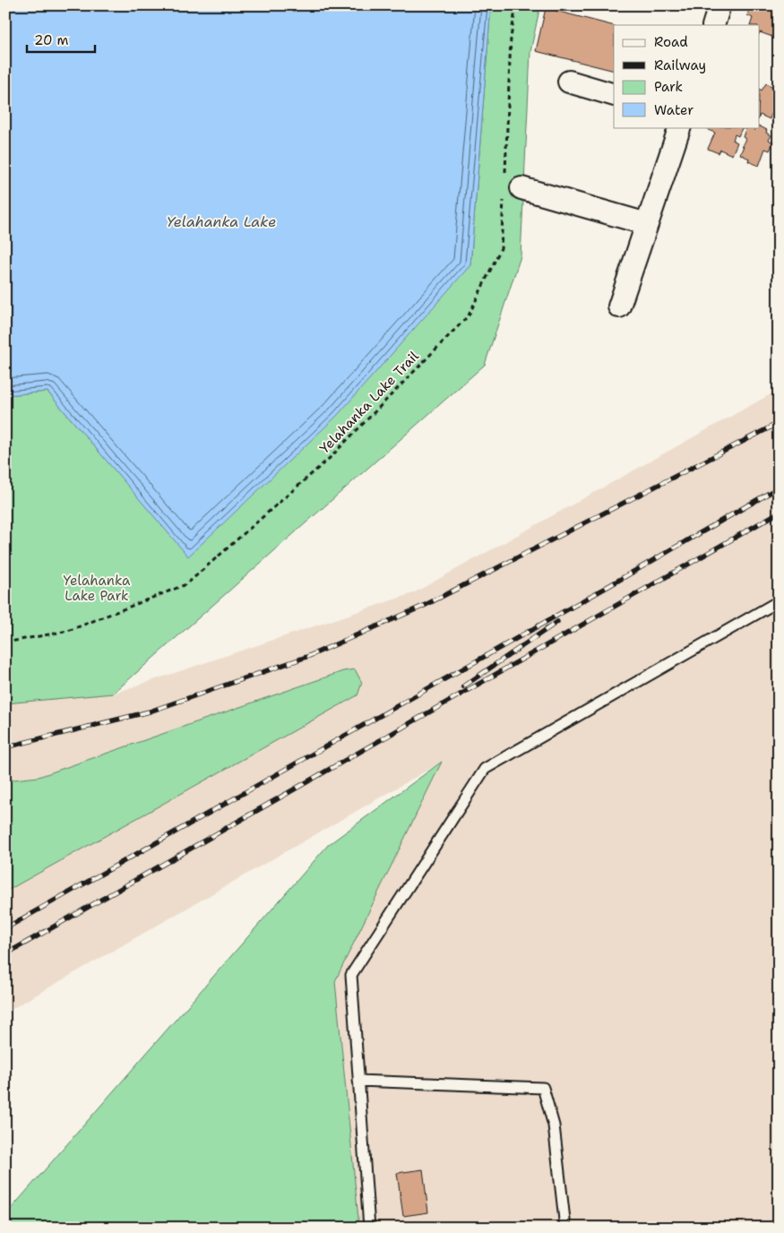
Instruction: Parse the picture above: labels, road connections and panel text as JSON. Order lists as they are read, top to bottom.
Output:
{
  "streets": {
    "path": ["Yelahanka Lake Trail"]
  },
  "water": ["Yelahanka Lake"],
  "parks": ["Yelahanka Lake Park"],
  "legend": [
    "Road",
    "Railway",
    "Park",
    "Water"
  ],
  "scale_bar": "20 m"
}
